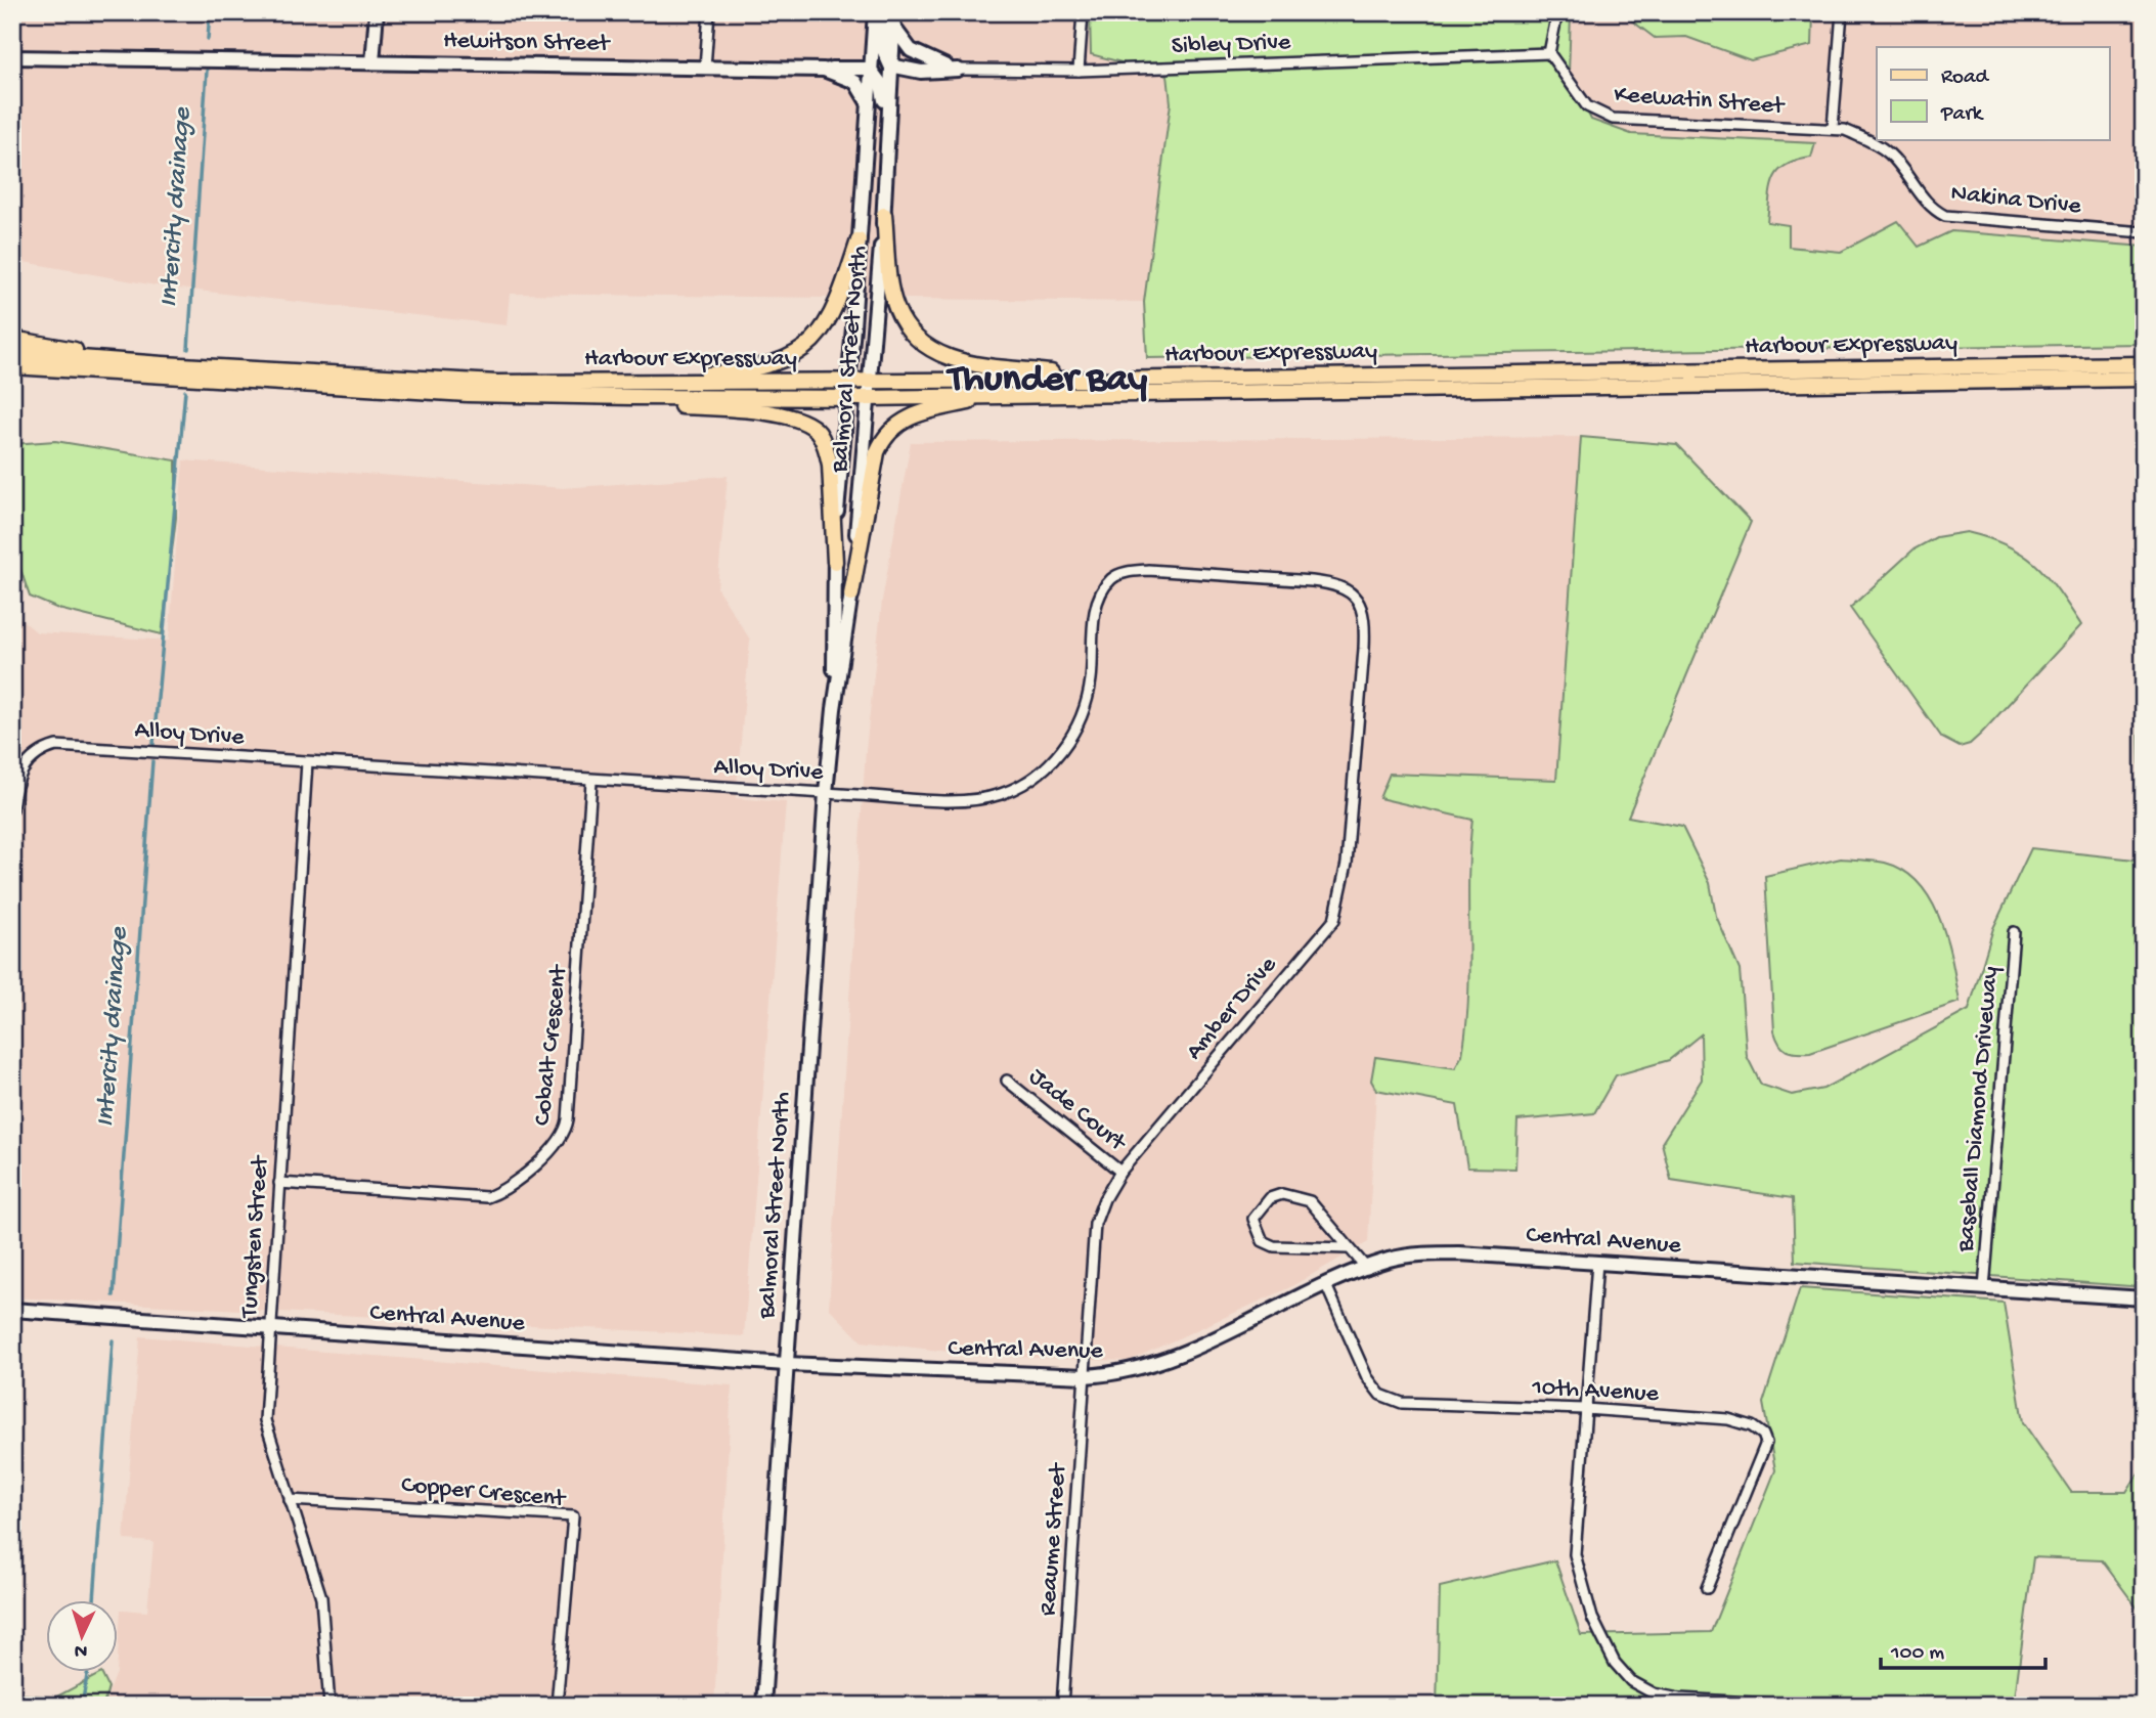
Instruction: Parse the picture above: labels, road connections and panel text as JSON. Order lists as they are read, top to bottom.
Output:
{
  "streets": {
    "main road": [
      "Hewitson Street",
      "Harbour Expressway",
      "Balmoral Street North",
      "Central Avenue"
    ],
    "street": [
      "Sibley Drive",
      "Keewatin Street",
      "Nakina Drive",
      "Alloy Drive",
      "Amber Drive",
      "Cobalt Crescent",
      "Baseball Diamond Driveway",
      "Jade Court",
      "Tungsten Street",
      "10th Avenue",
      "Copper Crescent",
      "Reaume Street"
    ]
  },
  "crossings": [
    ["Hewitson Street", "Balmoral Street North"],
    ["Sibley Drive", "Keewatin Street"],
    ["Keewatin Street", "Nakina Drive"],
    ["Harbour Expressway", "Balmoral Street North"],
    ["Balmoral Street North", "Alloy Drive"],
    ["Balmoral Street North", "Central Avenue"],
    ["Alloy Drive", "Amber Drive"],
    ["Alloy Drive", "Cobalt Crescent"],
    ["Alloy Drive", "Tungsten Street"],
    ["Amber Drive", "Jade Court"],
    ["Amber Drive", "Central Avenue"],
    ["Amber Drive", "Reaume Street"],
    ["Cobalt Crescent", "Tungsten Street"],
    ["Baseball Diamond Driveway", "Central Avenue"],
    ["Tungsten Street", "Central Avenue"],
    ["Tungsten Street", "Copper Crescent"],
    ["Central Avenue", "10th Avenue"],
    ["Central Avenue", "Reaume Street"]
  ],
  "districts": ["Thunder Bay"],
  "water": ["Intercity drainage"],
  "legend": ["Road", "Park"],
  "scale_bar": "100 m",
  "north": "bottom"
}
